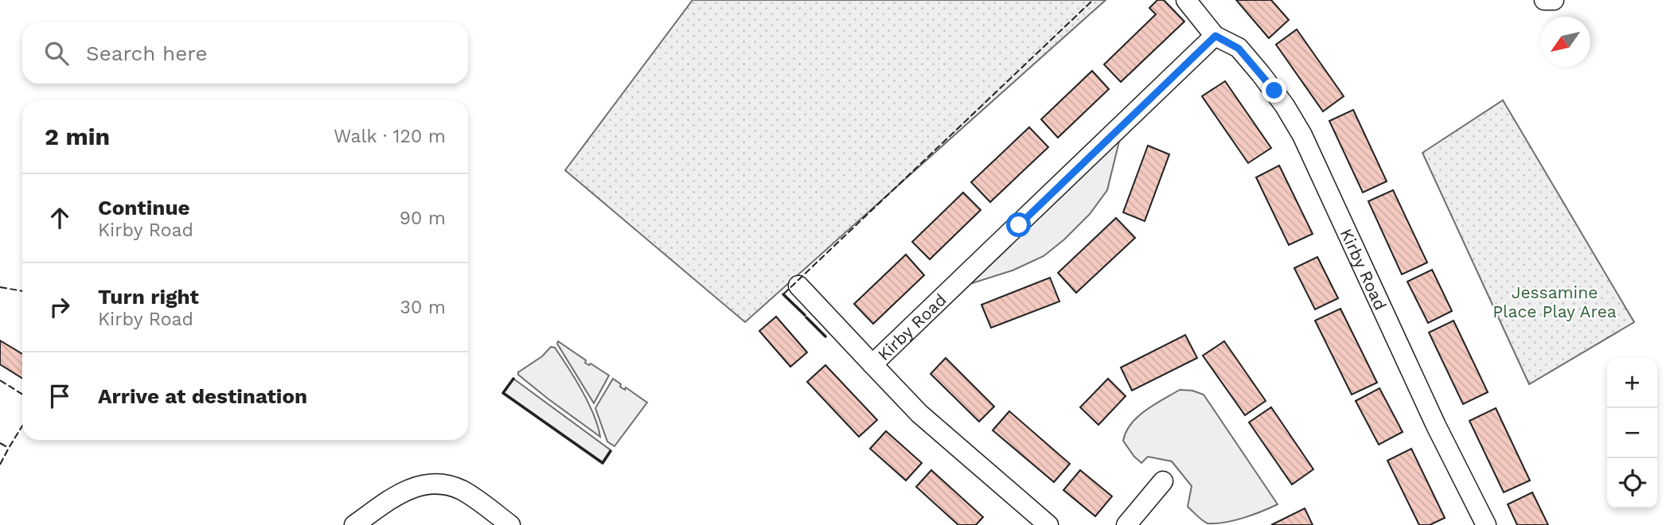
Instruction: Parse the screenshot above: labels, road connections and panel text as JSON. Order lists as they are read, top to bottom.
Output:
{
  "streets": {
    "street": ["Kirby Road"]
  },
  "parks": ["Jessamine Place Play Area"],
  "north": "bottom left",
  "page": {
    "search": "Search here",
    "heading": ["2 min", "Walk · 120 m"],
    "list": [
      ["Continue", "Kirby Road", "90 m"],
      ["Turn right", "Kirby Road", "30 m"],
      "Arrive at destination"
    ],
    "map_buttons": ["+", "−"]
  }
}
